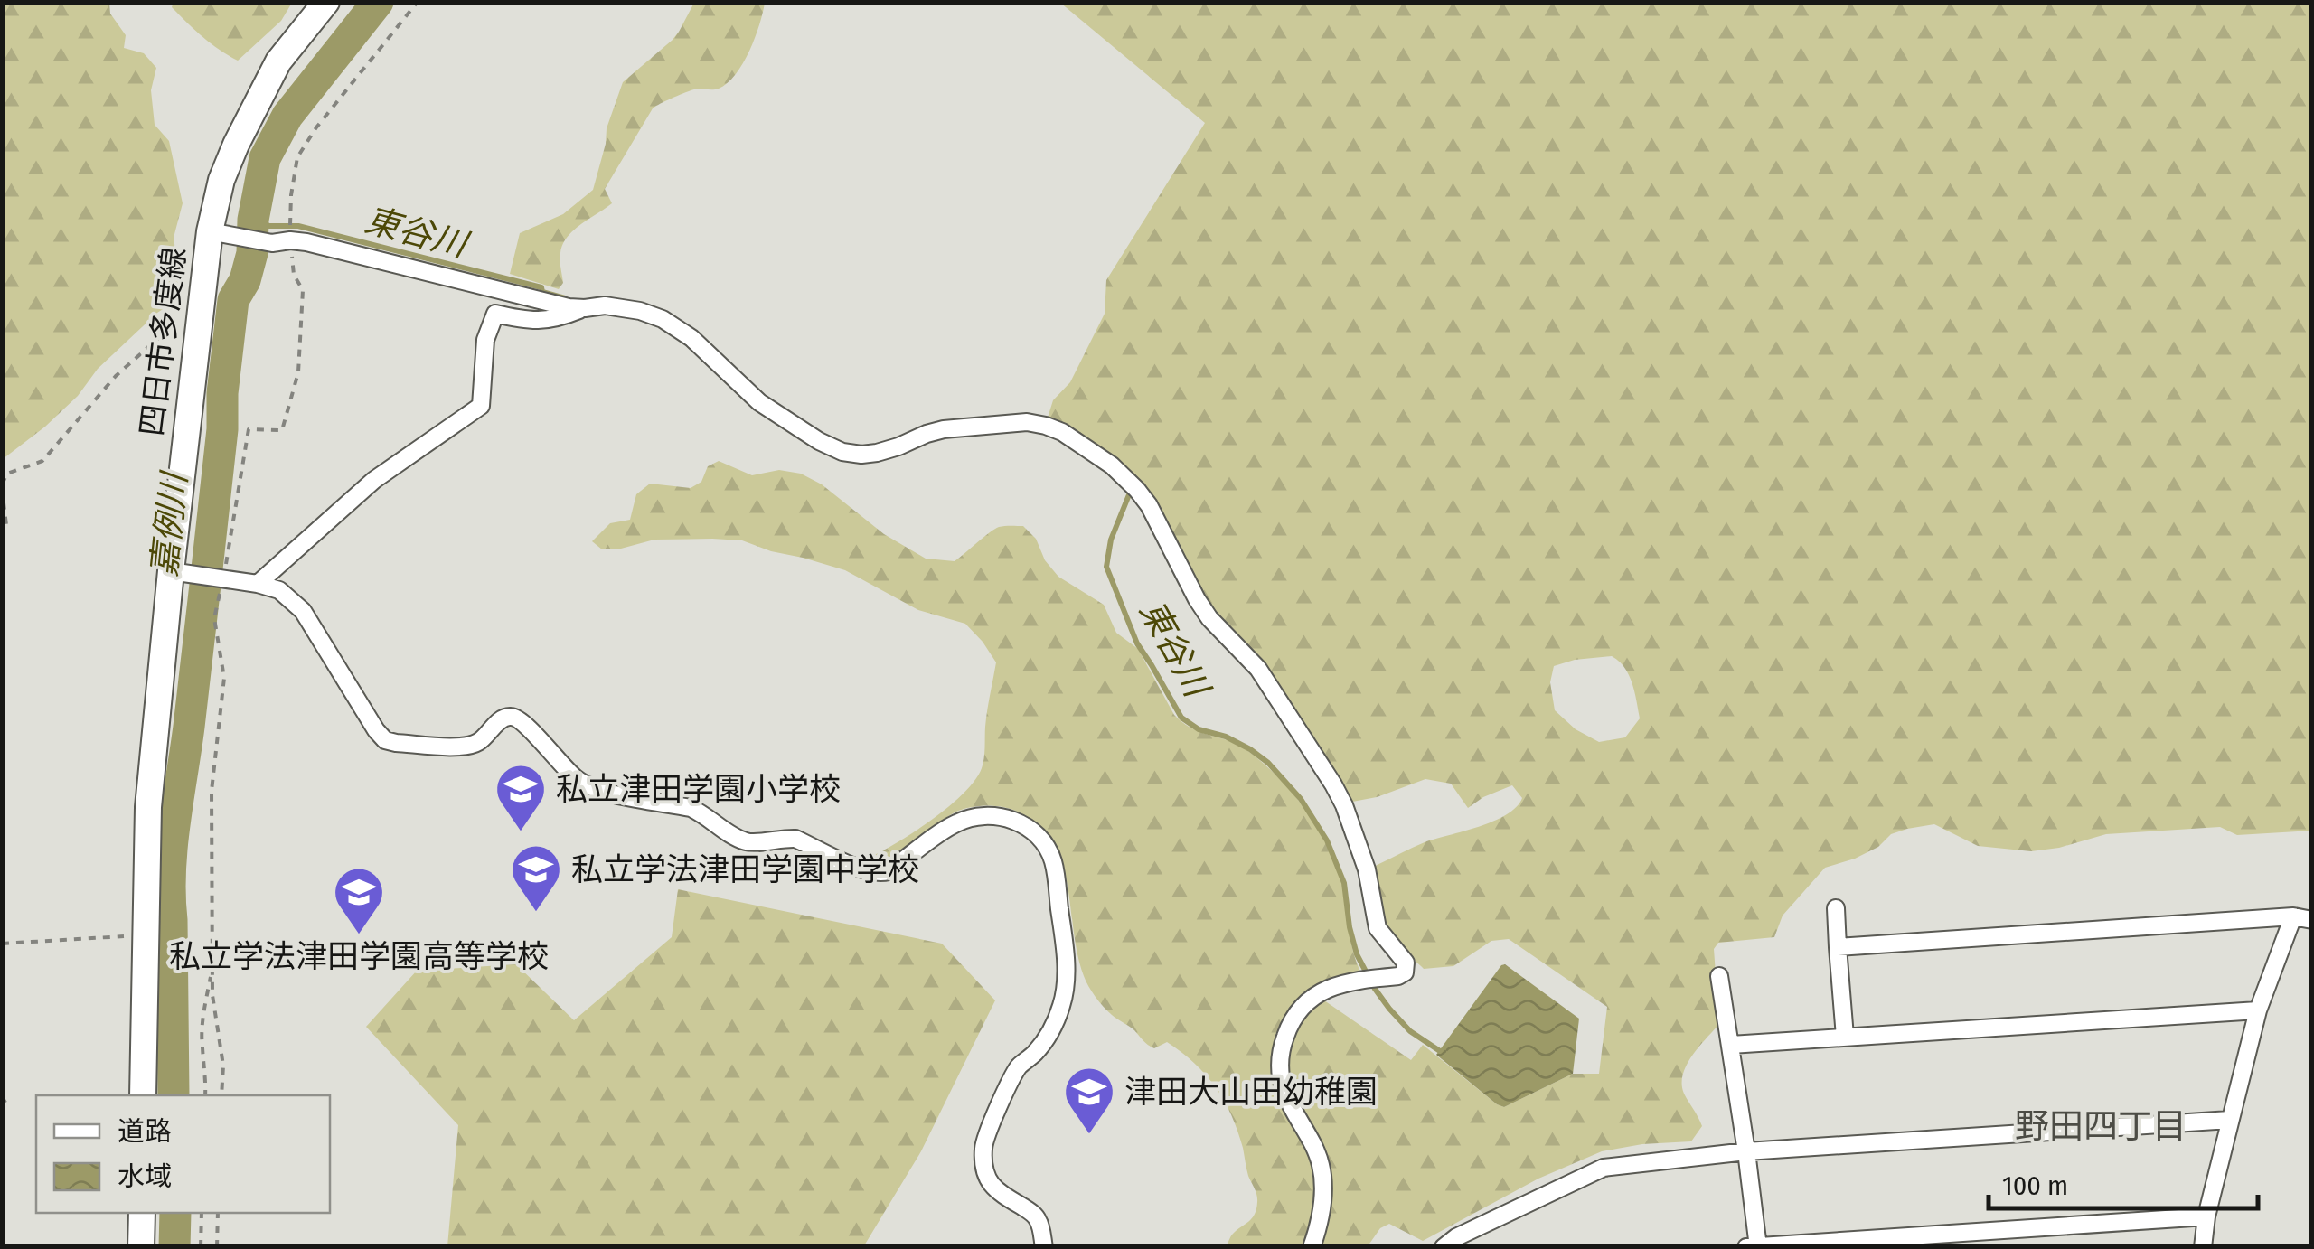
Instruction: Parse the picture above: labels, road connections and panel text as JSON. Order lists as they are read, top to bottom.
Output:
{
  "streets": {
    "main road": ["四日市多度線"]
  },
  "districts": ["野田四丁目"],
  "water": ["東谷川", "嘉例川"],
  "places": {
    "school or university": [
      "私立津田学園小学校",
      "私立学法津田学園中学校",
      "私立学法津田学園高等学校",
      "津田大山田幼稚園"
    ]
  },
  "legend": ["道路", "水域"],
  "scale_bar": "100 m"
}
